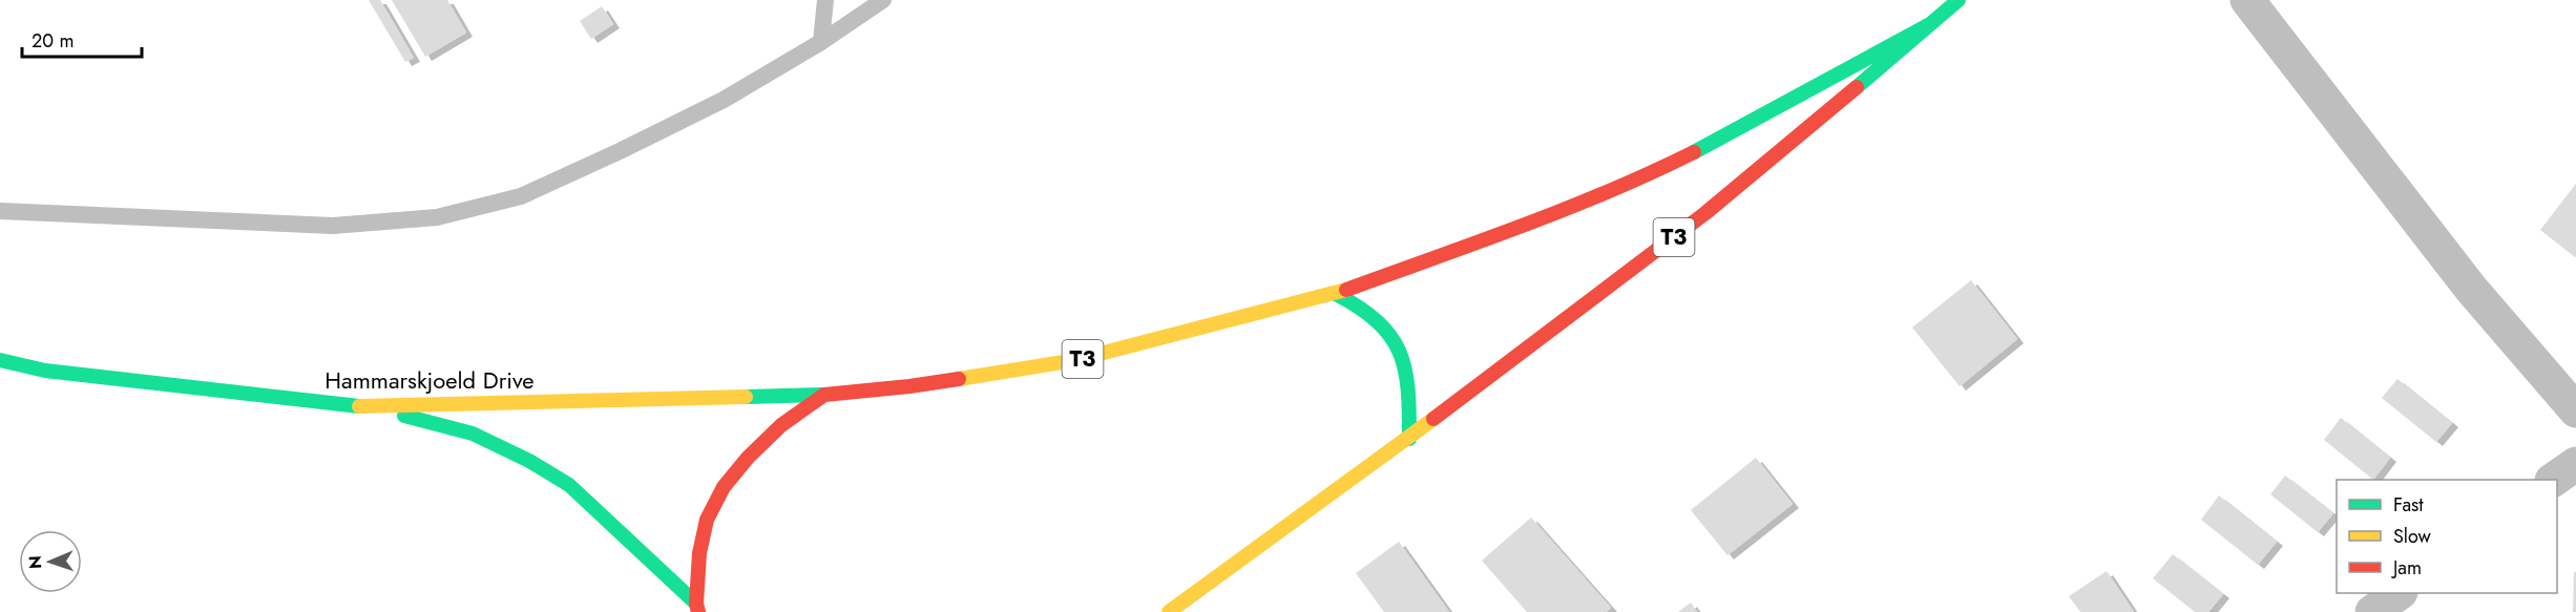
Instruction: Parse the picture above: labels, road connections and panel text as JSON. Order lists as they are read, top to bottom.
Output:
{
  "streets": {
    "main road": ["T3", "Hammarskjoeld Drive"]
  },
  "crossings": [
    ["T3", "Hammarskjoeld Drive"]
  ],
  "legend": ["Fast", "Slow", "Jam"],
  "scale_bar": "20 m",
  "north": "left"
}
